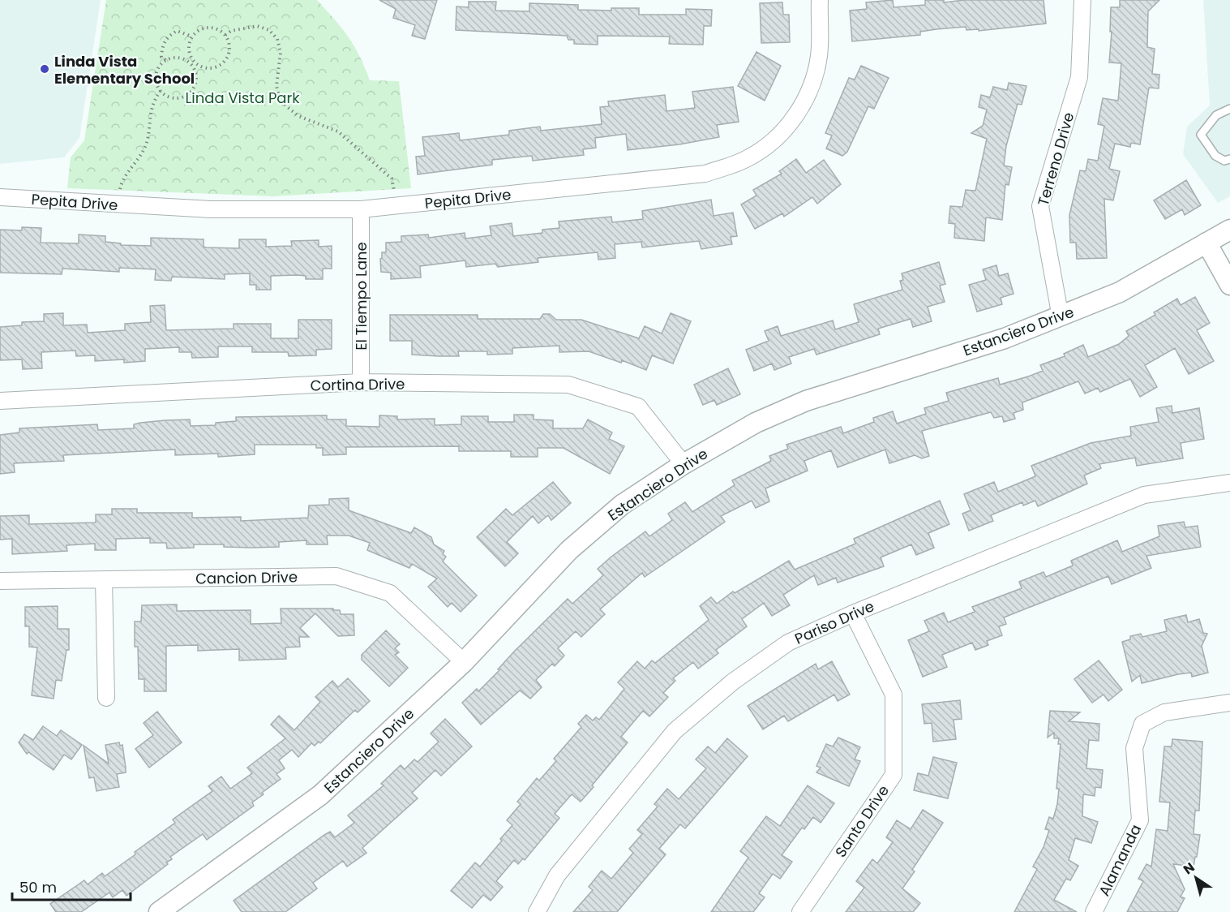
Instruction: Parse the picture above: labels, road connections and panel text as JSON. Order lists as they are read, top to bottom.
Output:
{
  "streets": {
    "street": [
      "Terreno Drive",
      "Pepita Drive",
      "El Tiempo Lane",
      "Estanciero Drive",
      "Cortina Drive",
      "Cancion Drive",
      "Pariso Drive",
      "Santo Drive",
      "Alamanda"
    ]
  },
  "crossings": [
    ["Terreno Drive", "Estanciero Drive"],
    ["Pepita Drive", "El Tiempo Lane"],
    ["El Tiempo Lane", "Cortina Drive"],
    ["Estanciero Drive", "Cortina Drive"],
    ["Estanciero Drive", "Cancion Drive"],
    ["Pariso Drive", "Santo Drive"]
  ],
  "parks": ["Linda Vista Park"],
  "places": ["Linda Vista Elementary School"],
  "scale_bar": "50 m",
  "north": "top left"
}
